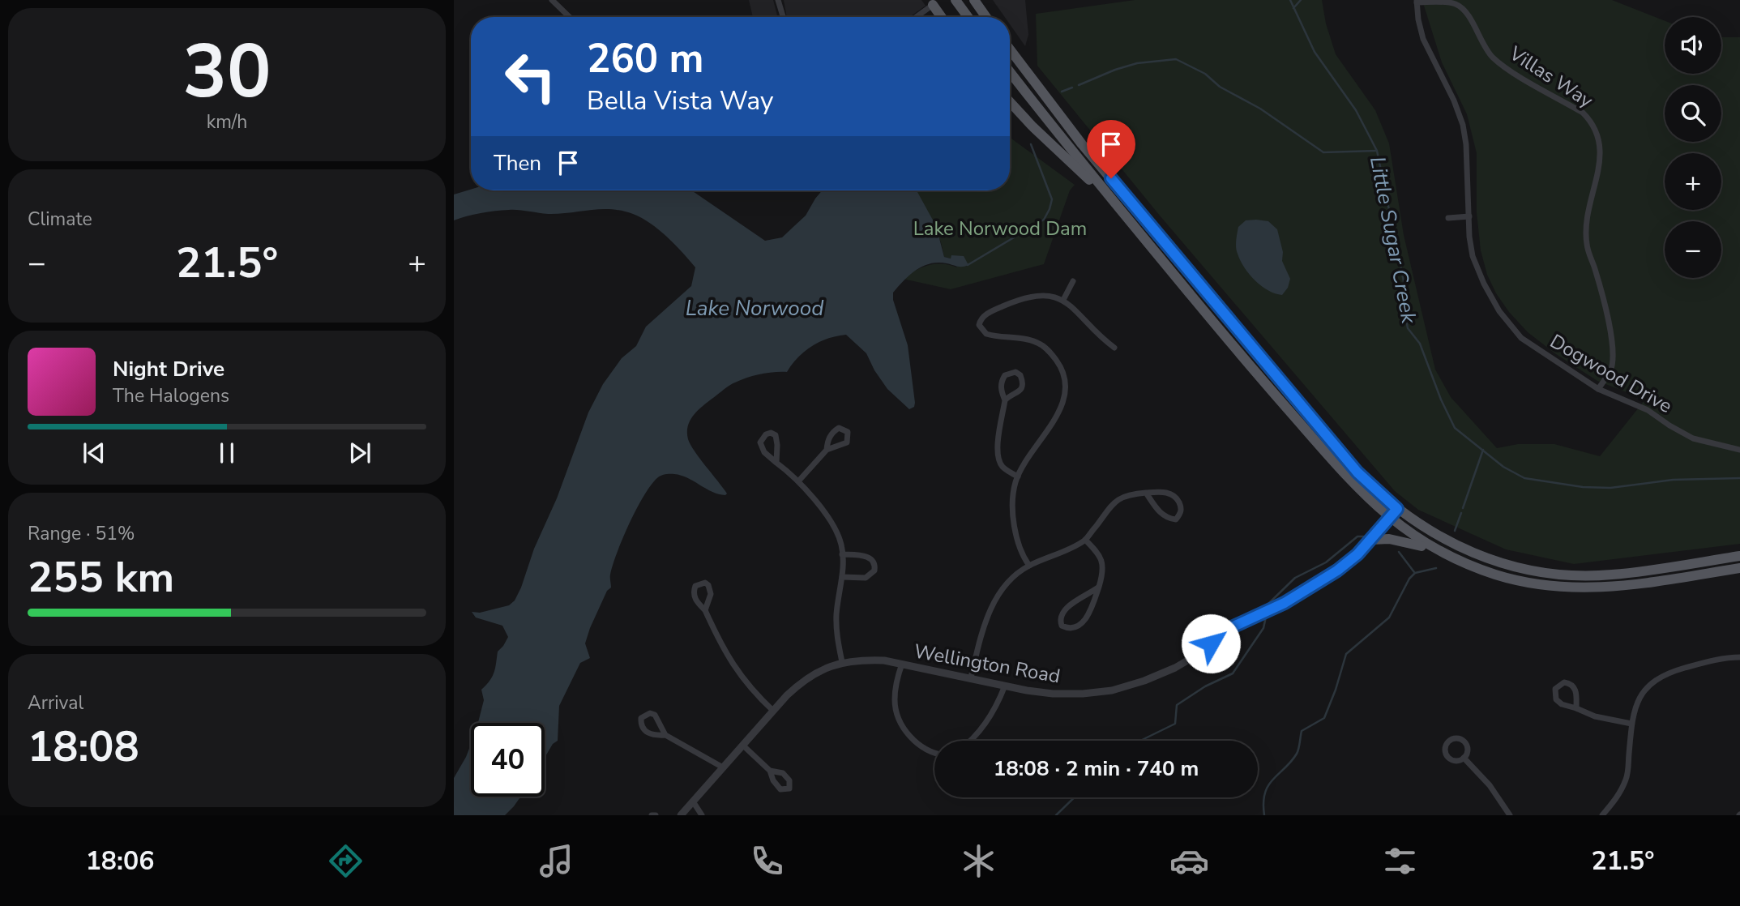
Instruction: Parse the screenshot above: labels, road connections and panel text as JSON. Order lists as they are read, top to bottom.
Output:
{
  "streets": {
    "street": ["Villas Way", "Dogwood Drive", "Wellington Road"]
  },
  "crossings": [
    ["Villas Way", "Dogwood Drive"]
  ],
  "water": ["Little Sugar Creek", "Lake Norwood"],
  "parks": ["Lake Norwood Dam"],
  "page": {
    "tile": [
      ["30", "km/h"],
      "Climate",
      ["Range · 51%", "255 km"],
      ["Arrival", "18:08"]
    ],
    "map_buttons": ["+", "−"],
    "turn": ["260 m", "Bella Vista Way"],
    "then": "Then",
    "heat": ["−", "21.5°", "+"],
    "song": ["Night Drive", "The Halogens"],
    "limit": "40",
    "trip": "18:08 · 2 min · 740 m",
    "tabs": ["18:06", "21.5°"]
  }
}
